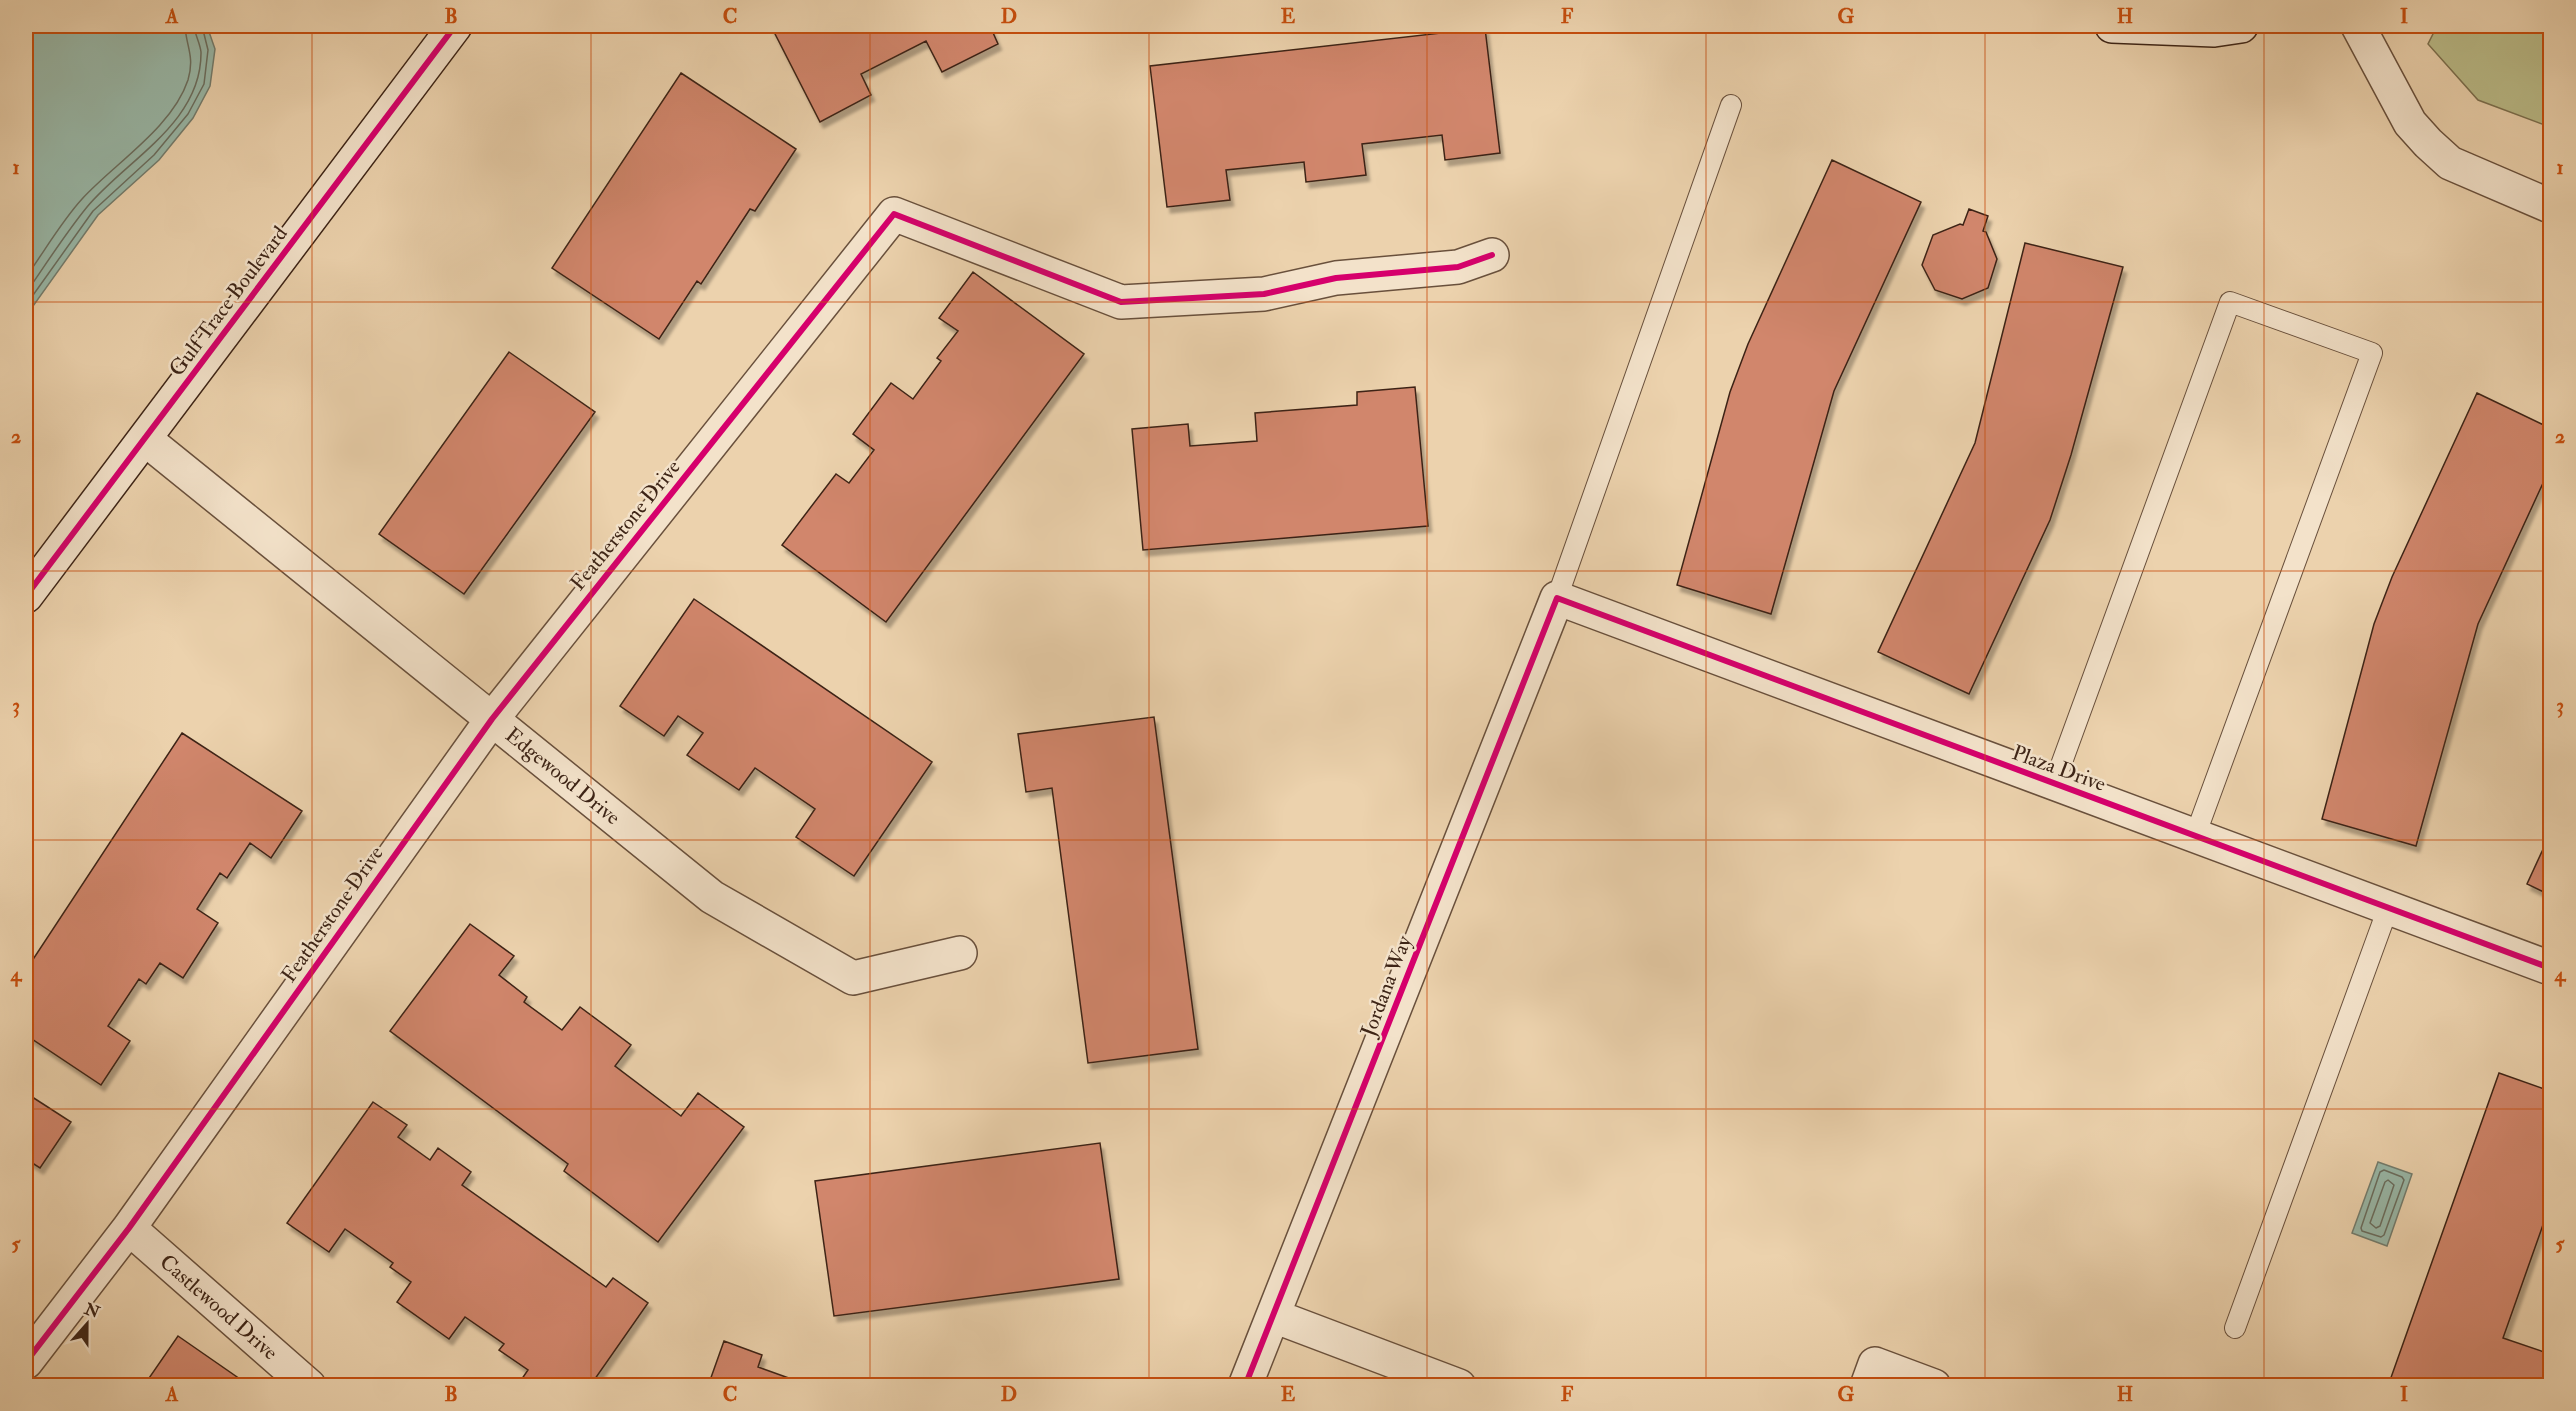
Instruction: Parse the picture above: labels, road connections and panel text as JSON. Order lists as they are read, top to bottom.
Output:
{
  "streets": {
    "street": [
      "Gulf Trace Boulevard",
      "Featherstone Drive",
      "Plaza Drive",
      "Edgewood Drive",
      "Jordana Way",
      "Castlewood Drive"
    ]
  },
  "crossings": [
    ["Gulf Trace Boulevard", "Edgewood Drive"],
    ["Featherstone Drive", "Edgewood Drive"],
    ["Featherstone Drive", "Castlewood Drive"],
    ["Plaza Drive", "Jordana Way"]
  ],
  "north": "top",
  "grid": {
    "columns": [
      "A",
      "B",
      "C",
      "D",
      "E",
      "F",
      "G",
      "H",
      "I"
    ],
    "rows": [
      "1",
      "2",
      "3",
      "4",
      "5"
    ]
  }
}
